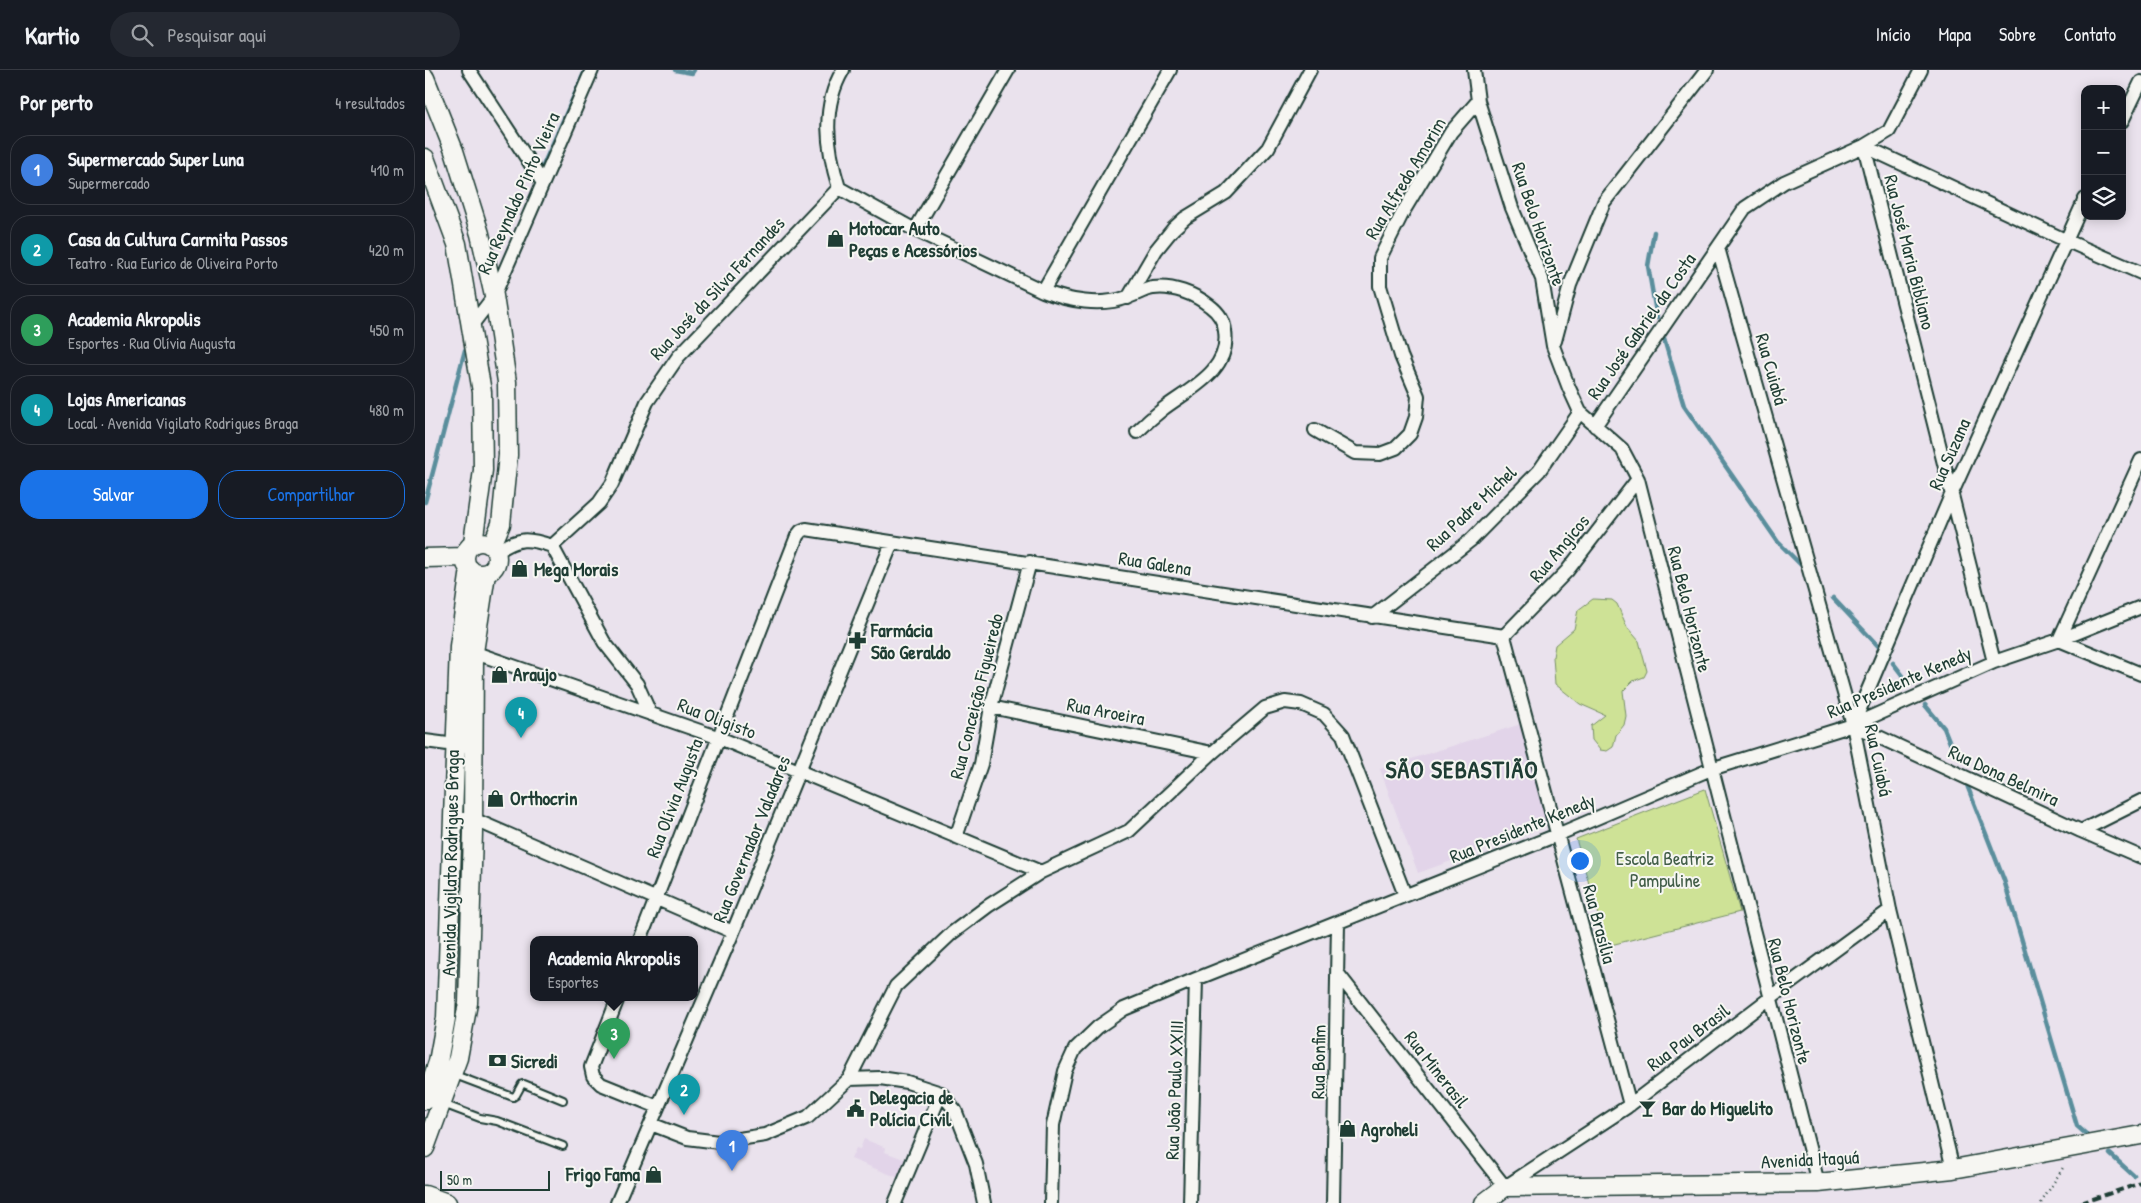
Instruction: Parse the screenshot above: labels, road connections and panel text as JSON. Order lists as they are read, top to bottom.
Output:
{
  "streets": {
    "street": [
      "Rua Alfredo Amorim",
      "Rua Reynaldo Pinto Vieira",
      "Rua Belo Horizonte",
      "Rua José Maria Bibliano",
      "Rua José da Silva Fernandes",
      "Rua José Gabriel da Costa",
      "Rua Cuiabá",
      "Rua Suzana",
      "Rua Padre Michel",
      "Rua Angicos",
      "Rua Galena",
      "Rua Presidente Kenedy",
      "Rua Conceição Figueiredo",
      "Rua Aroeira",
      "Rua Oligisto",
      "Rua Dona Belmira",
      "Rua Olívia Augusta",
      "Rua Governador Valadares",
      "Avenida Vigilato Rodrigues Braga",
      "Rua Brasília",
      "Rua Pau Brasil",
      "Rua Bonfim",
      "Rua Minerasil",
      "Rua João Paulo XXIII",
      "Avenida Itaguá"
    ]
  },
  "crossings": [
    ["Rua Alfredo Amorim", "Rua Belo Horizonte"],
    ["Rua Reynaldo Pinto Vieira", "Avenida Vigilato Rodrigues Braga"],
    ["Rua Belo Horizonte", "Rua José Gabriel da Costa"],
    ["Rua Belo Horizonte", "Rua Padre Michel"],
    ["Rua Belo Horizonte", "Rua Angicos"],
    ["Rua Belo Horizonte", "Rua Presidente Kenedy"],
    ["Rua Belo Horizonte", "Rua Pau Brasil"],
    ["Rua Belo Horizonte", "Avenida Itaguá"],
    ["Rua José Maria Bibliano", "Rua José Gabriel da Costa"],
    ["Rua José Maria Bibliano", "Rua Suzana"],
    ["Rua José Maria Bibliano", "Rua Presidente Kenedy"],
    ["Rua José Gabriel da Costa", "Rua Cuiabá"],
    ["Rua Cuiabá", "Rua Suzana"],
    ["Rua Cuiabá", "Rua Presidente Kenedy"],
    ["Rua Cuiabá", "Rua Dona Belmira"],
    ["Rua Cuiabá", "Rua Pau Brasil"],
    ["Rua Cuiabá", "Avenida Itaguá"],
    ["Rua Suzana", "Rua Presidente Kenedy"],
    ["Rua Suzana", "Rua Dona Belmira"],
    ["Rua Padre Michel", "Rua Galena"],
    ["Rua Angicos", "Rua Galena"],
    ["Rua Angicos", "Rua Brasília"],
    ["Rua Galena", "Rua Conceição Figueiredo"],
    ["Rua Galena", "Rua Olívia Augusta"],
    ["Rua Galena", "Rua Governador Valadares"],
    ["Rua Galena", "Rua Brasília"],
    ["Rua Presidente Kenedy", "Rua Dona Belmira"],
    ["Rua Presidente Kenedy", "Rua Brasília"],
    ["Rua Presidente Kenedy", "Rua Bonfim"],
    ["Rua Presidente Kenedy", "Rua João Paulo XXIII"],
    ["Rua Conceição Figueiredo", "Rua Aroeira"],
    ["Rua Conceição Figueiredo", "Rua Oligisto"],
    ["Rua Oligisto", "Rua Olívia Augusta"],
    ["Rua Oligisto", "Rua Governador Valadares"],
    ["Rua Oligisto", "Avenida Vigilato Rodrigues Braga"],
    ["Rua Brasília", "Rua Pau Brasil"],
    ["Rua Pau Brasil", "Rua Minerasil"],
    ["Rua Pau Brasil", "Avenida Itaguá"],
    ["Rua Bonfim", "Rua Minerasil"],
    ["Rua Minerasil", "Avenida Itaguá"]
  ],
  "districts": ["SÃO SEBASTIÃO"],
  "parks": ["Escola Beatriz Pampuline"],
  "places": {
    "shop": [
      "Motocar Auto Peças e Acessórios",
      "Mega Morais",
      "Araujo",
      "Orthocrin",
      "Agroheli",
      "Frigo Fama"
    ],
    "pharmacy": ["Farmácia São Geraldo"],
    "bank": ["Sicredi"],
    "public building": ["Delegacia de Polícia Civil"],
    "bar": ["Bar do Miguelito"]
  },
  "scale_bar": "50 m",
  "page": {
    "header": "Kartio",
    "search": "Pesquisar aqui",
    "nav": [
      "Início",
      "Mapa",
      "Sobre",
      "Contato"
    ],
    "heading": ["Por perto", "4 resultados"],
    "map_buttons": ["+", "−"],
    "list": [
      {
        "mark": "1",
        "name": "Supermercado Super Luna",
        "note": "Supermercado",
        "value": "410 m"
      },
      {
        "mark": "2",
        "name": "Casa da Cultura Carmita Passos",
        "note": "Teatro · Rua Eurico de Oliveira Porto",
        "value": "420 m"
      },
      {
        "mark": "3",
        "name": "Academia Akropolis",
        "note": "Esportes · Rua Olívia Augusta",
        "value": "450 m"
      },
      {
        "mark": "4",
        "name": "Lojas Americanas",
        "note": "Local · Avenida Vigilato Rodrigues Braga",
        "value": "480 m"
      }
    ],
    "buttons": ["Salvar", "Compartilhar"],
    "pins": [
      "4",
      "3",
      "2",
      "1"
    ],
    "popup": ["Academia Akropolis", "Esportes"],
    "scale": "50 m"
  }
}
